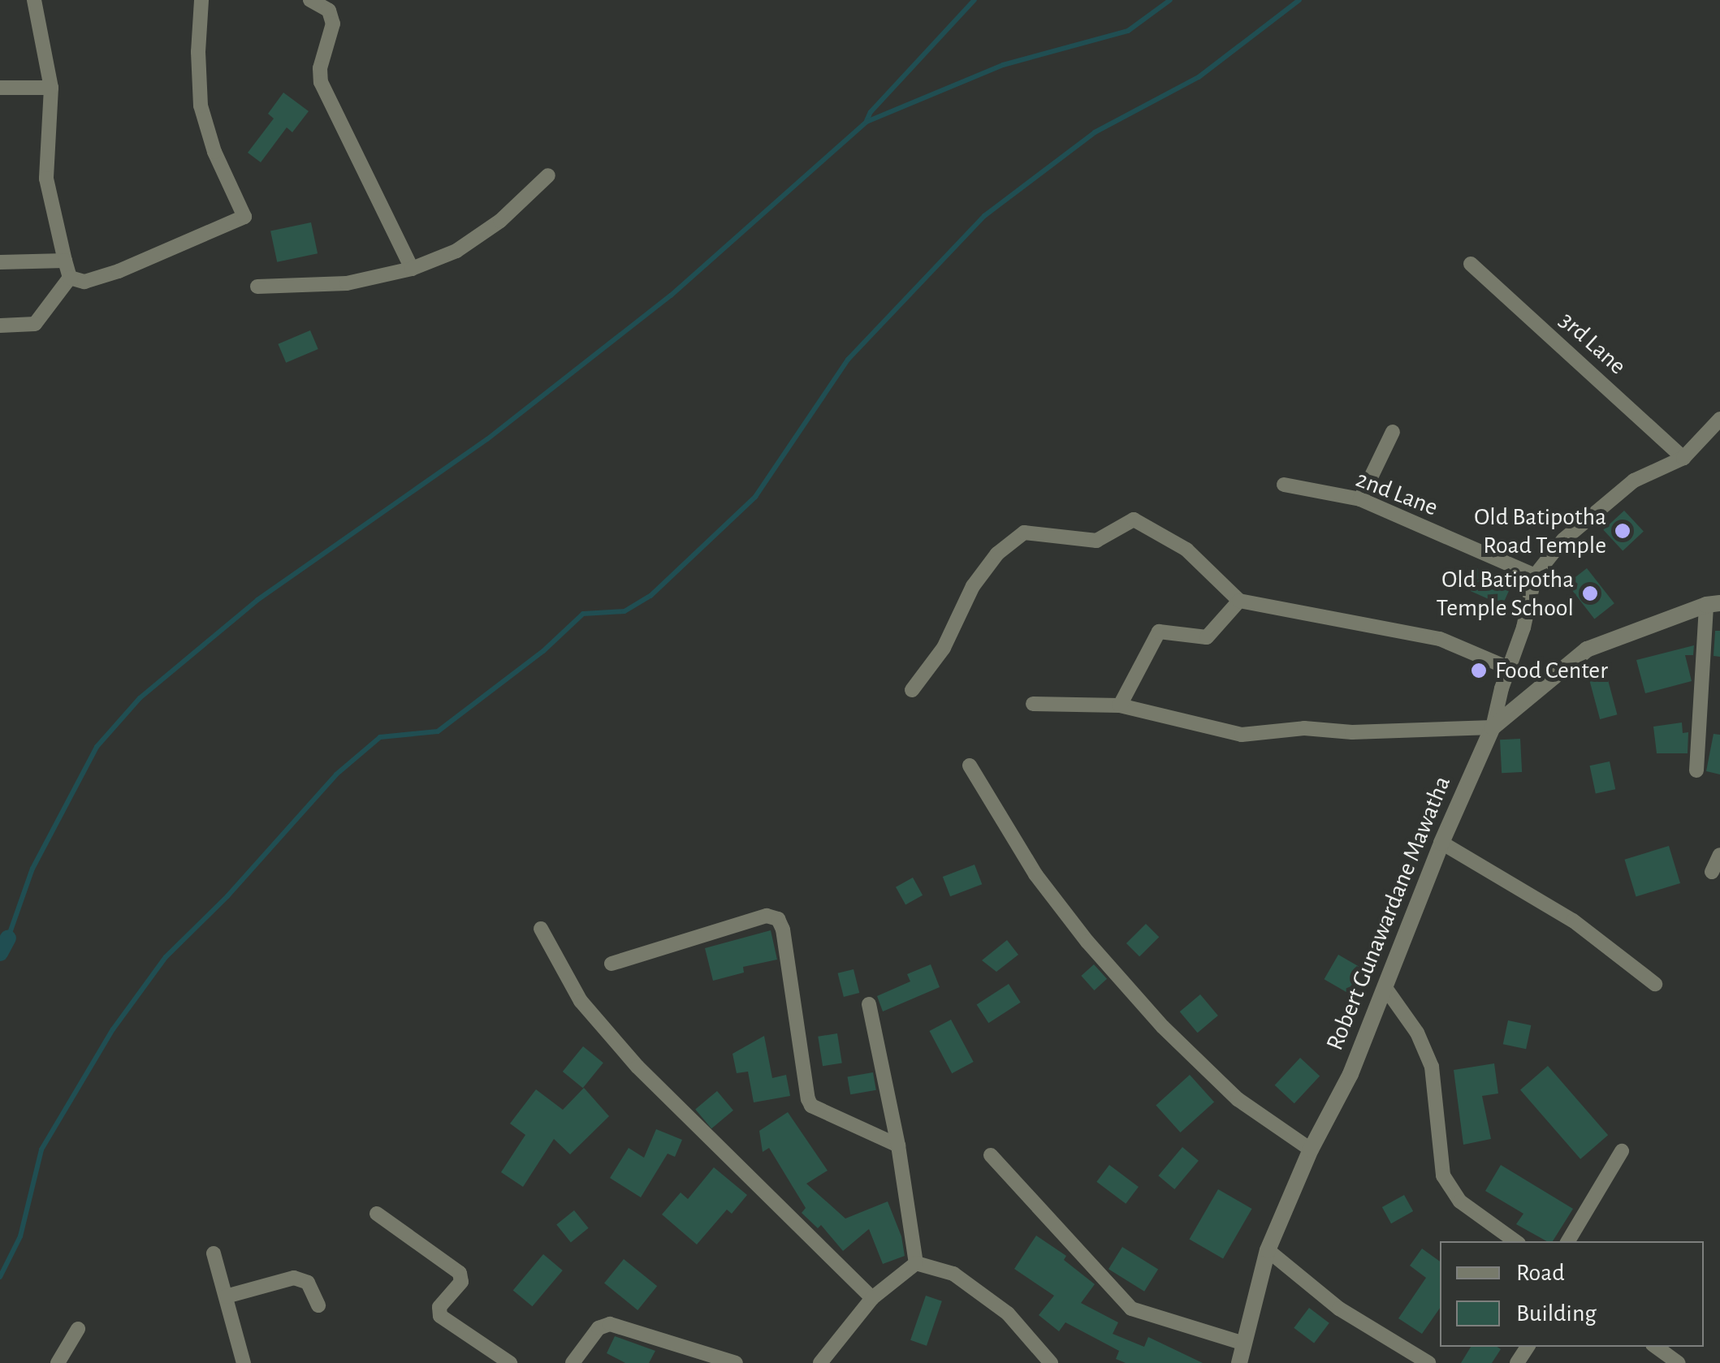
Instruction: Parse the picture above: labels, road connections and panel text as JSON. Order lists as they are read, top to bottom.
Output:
{
  "streets": {
    "street": ["3rd Lane", "2nd Lane", "Robert Gunawardane Mawatha"]
  },
  "places": ["Old Batipotha Road Temple", "Old Batipotha Temple School", "Food Center"],
  "legend": ["Road", "Building"]
}
